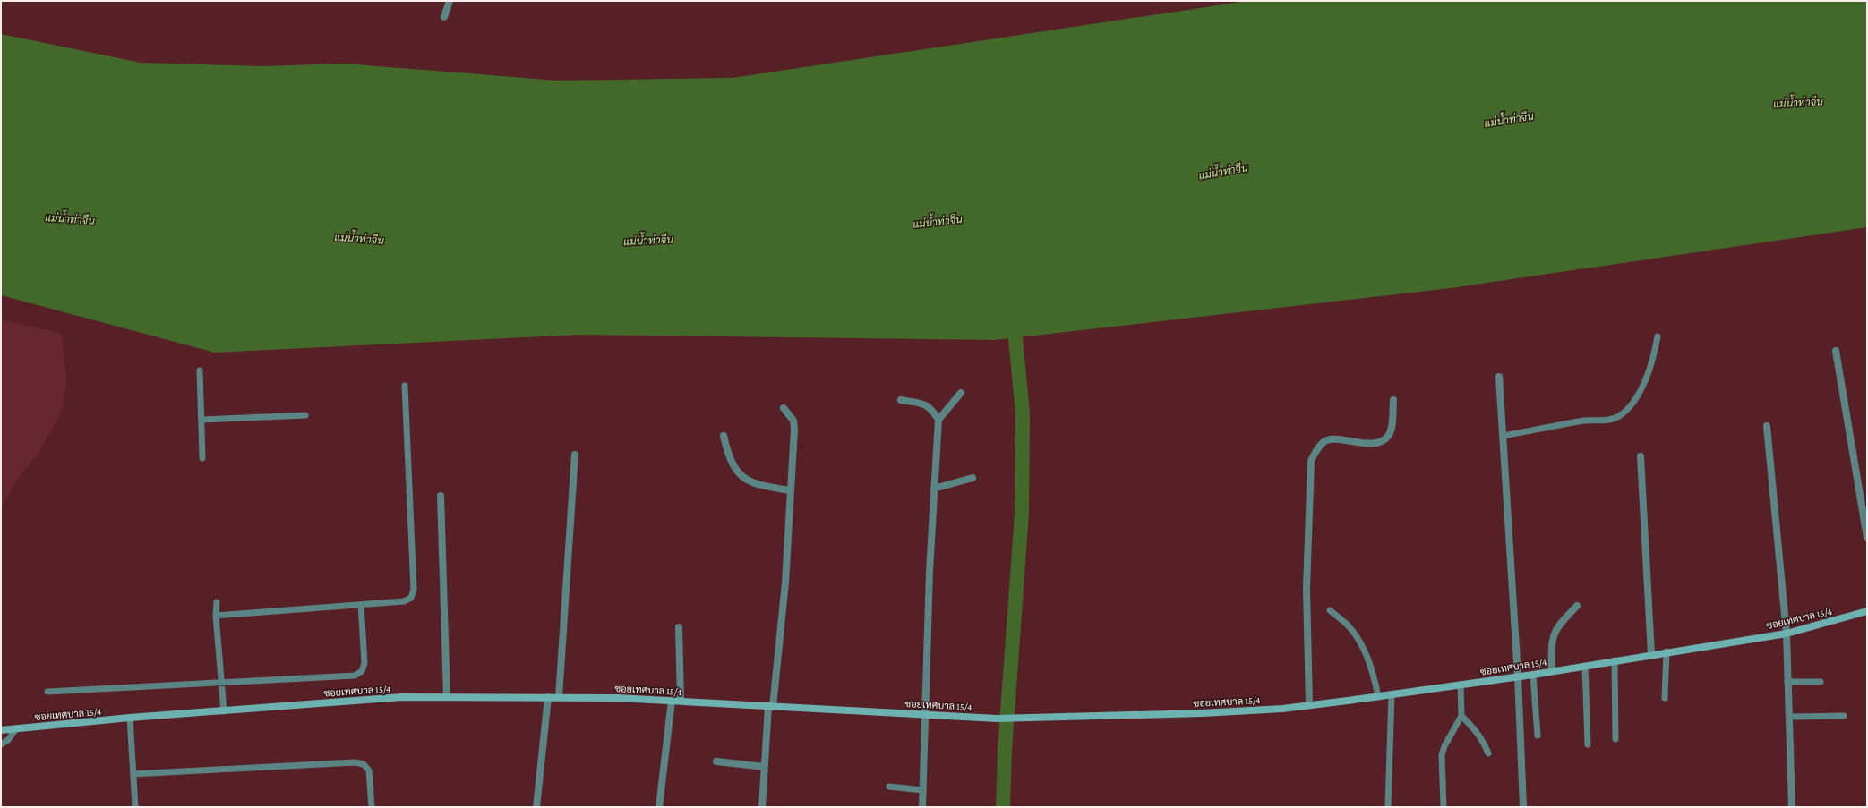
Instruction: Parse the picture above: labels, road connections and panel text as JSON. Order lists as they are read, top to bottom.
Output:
{
  "streets": {
    "street": ["ซอยเทศบาล 15/4"]
  },
  "water": ["แม่น้ำท่าจีน"]
}
